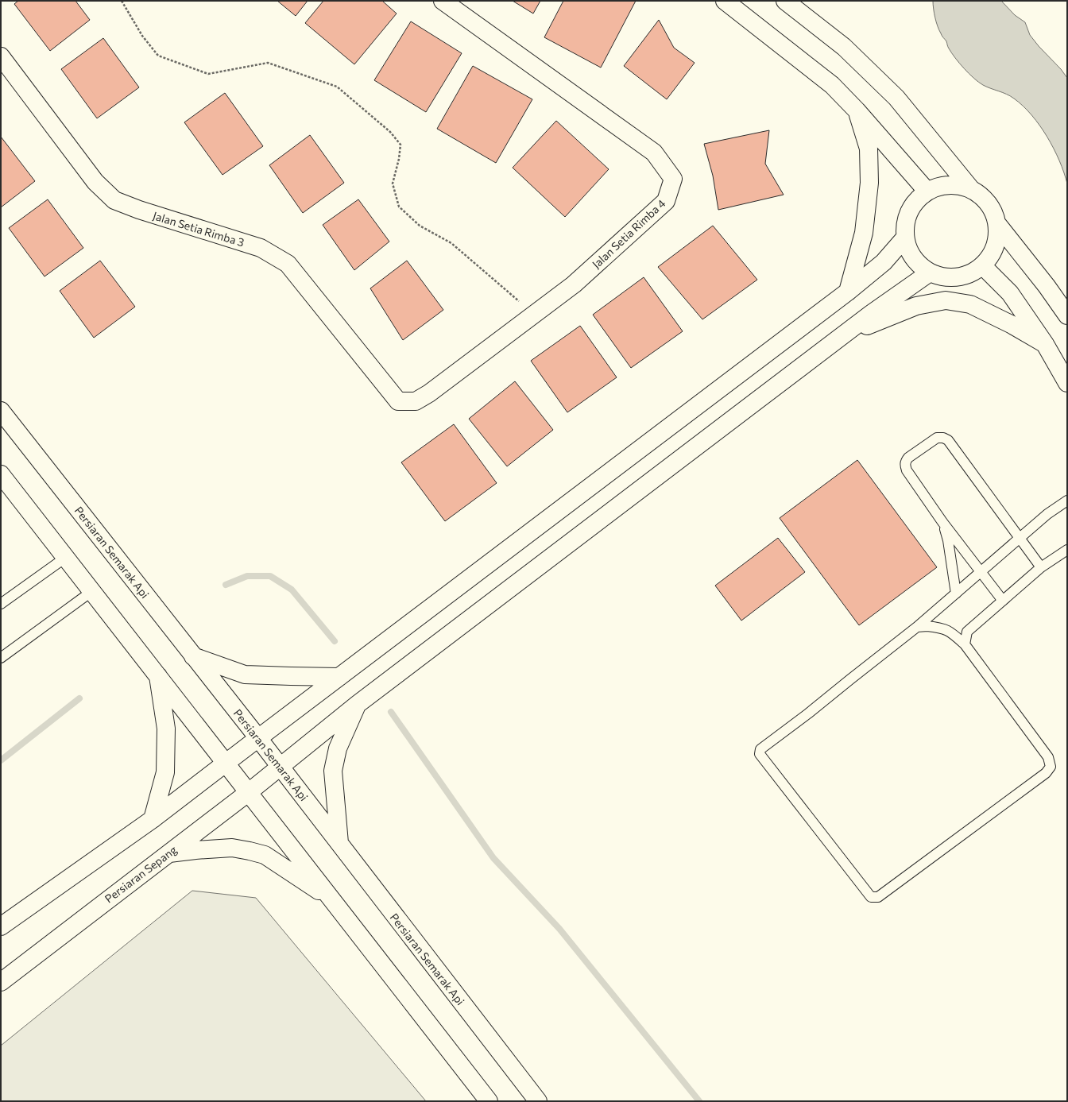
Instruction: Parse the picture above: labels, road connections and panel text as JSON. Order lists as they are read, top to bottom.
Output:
{
  "streets": {
    "street": [
      "Jalan Setia Rimba 3",
      "Jalan Setia Rimba 4",
      "Persiaran Semarak Api",
      "Persiaran Sepang"
    ]
  },
  "crossings": [
    ["Jalan Setia Rimba 3", "Jalan Setia Rimba 4"],
    ["Persiaran Semarak Api", "Persiaran Sepang"]
  ]
}
